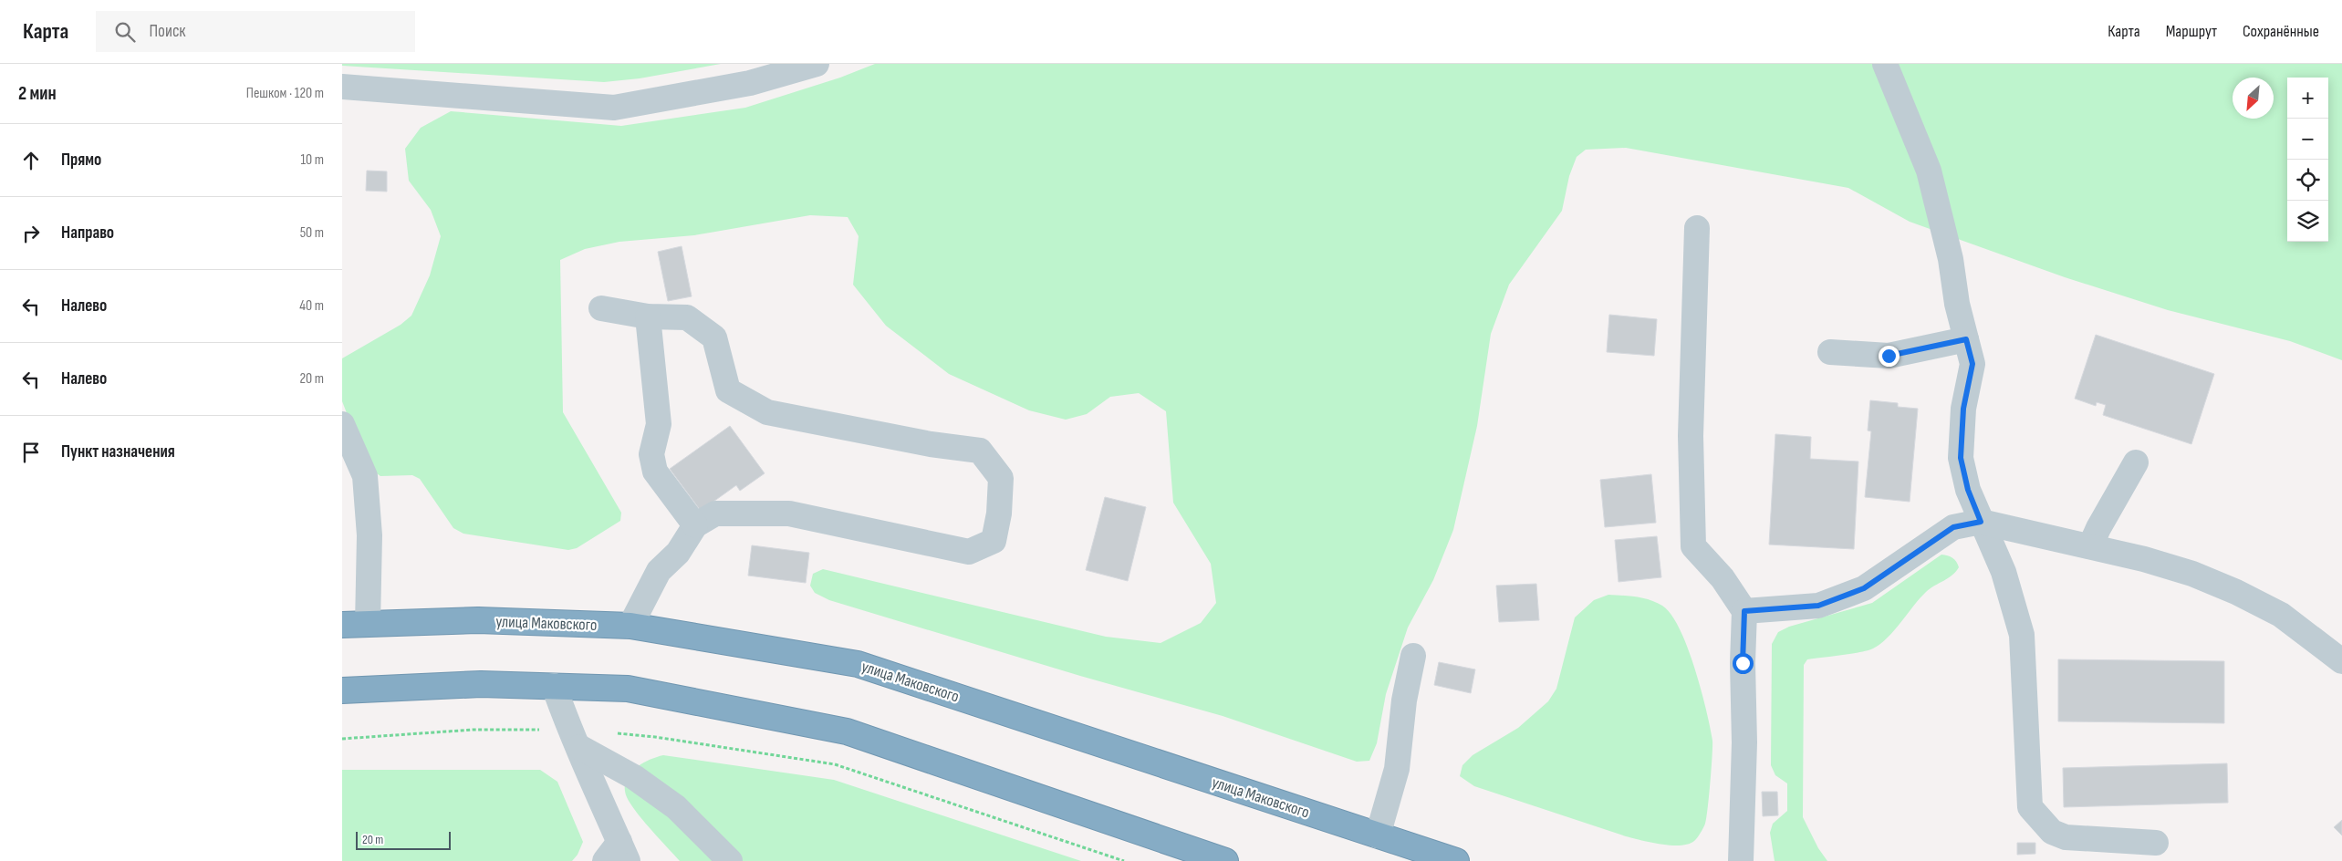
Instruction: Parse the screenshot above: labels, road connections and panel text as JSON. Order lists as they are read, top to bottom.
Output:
{
  "streets": {
    "highway": ["улица Маковского"]
  },
  "scale_bar": "20 m",
  "north": "bottom left",
  "page": {
    "header": "Карта",
    "search": "Поиск",
    "nav": ["Карта", "Маршрут", "Сохранённые"],
    "heading": ["2 мин", "Пешком · 120 m"],
    "map_buttons": ["+", "−"],
    "list": [
      ["Прямо", "10 m"],
      ["Направо", "50 m"],
      ["Налево", "40 m"],
      ["Налево", "20 m"],
      "Пункт назначения"
    ],
    "scale": "20 m"
  }
}
